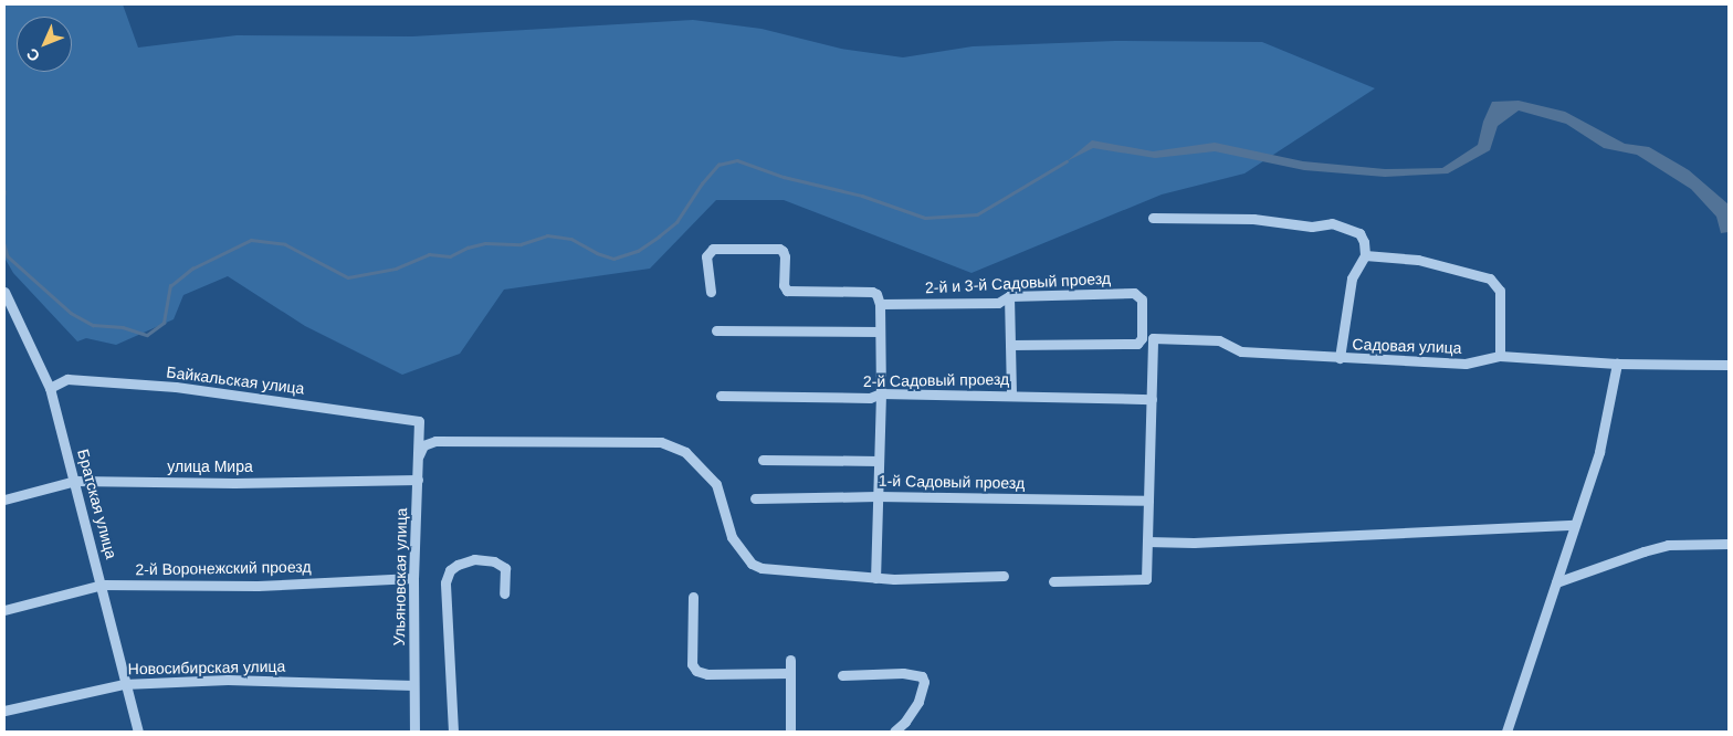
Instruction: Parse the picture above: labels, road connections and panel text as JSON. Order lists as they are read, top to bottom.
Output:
{
  "streets": {
    "street": [
      "2-й и 3-й Садовый проезд",
      "Садовая улица",
      "Байкальская улица",
      "2-й Садовый проезд",
      "улица Мира",
      "1-й Садовый проезд",
      "Братская улица",
      "2-й Воронежский проезд",
      "Ульяновская улица",
      "Новосибирская улица"
    ]
  },
  "crossings": [
    ["Садовая улица", "2-й Садовый проезд"],
    ["Байкальская улица", "Братская улица"],
    ["Байкальская улица", "Ульяновская улица"],
    ["улица Мира", "Братская улица"],
    ["улица Мира", "Ульяновская улица"],
    ["Братская улица", "2-й Воронежский проезд"],
    ["Братская улица", "Новосибирская улица"],
    ["2-й Воронежский проезд", "Ульяновская улица"],
    ["Ульяновская улица", "Новосибирская улица"]
  ],
  "north": "bottom left"
}
